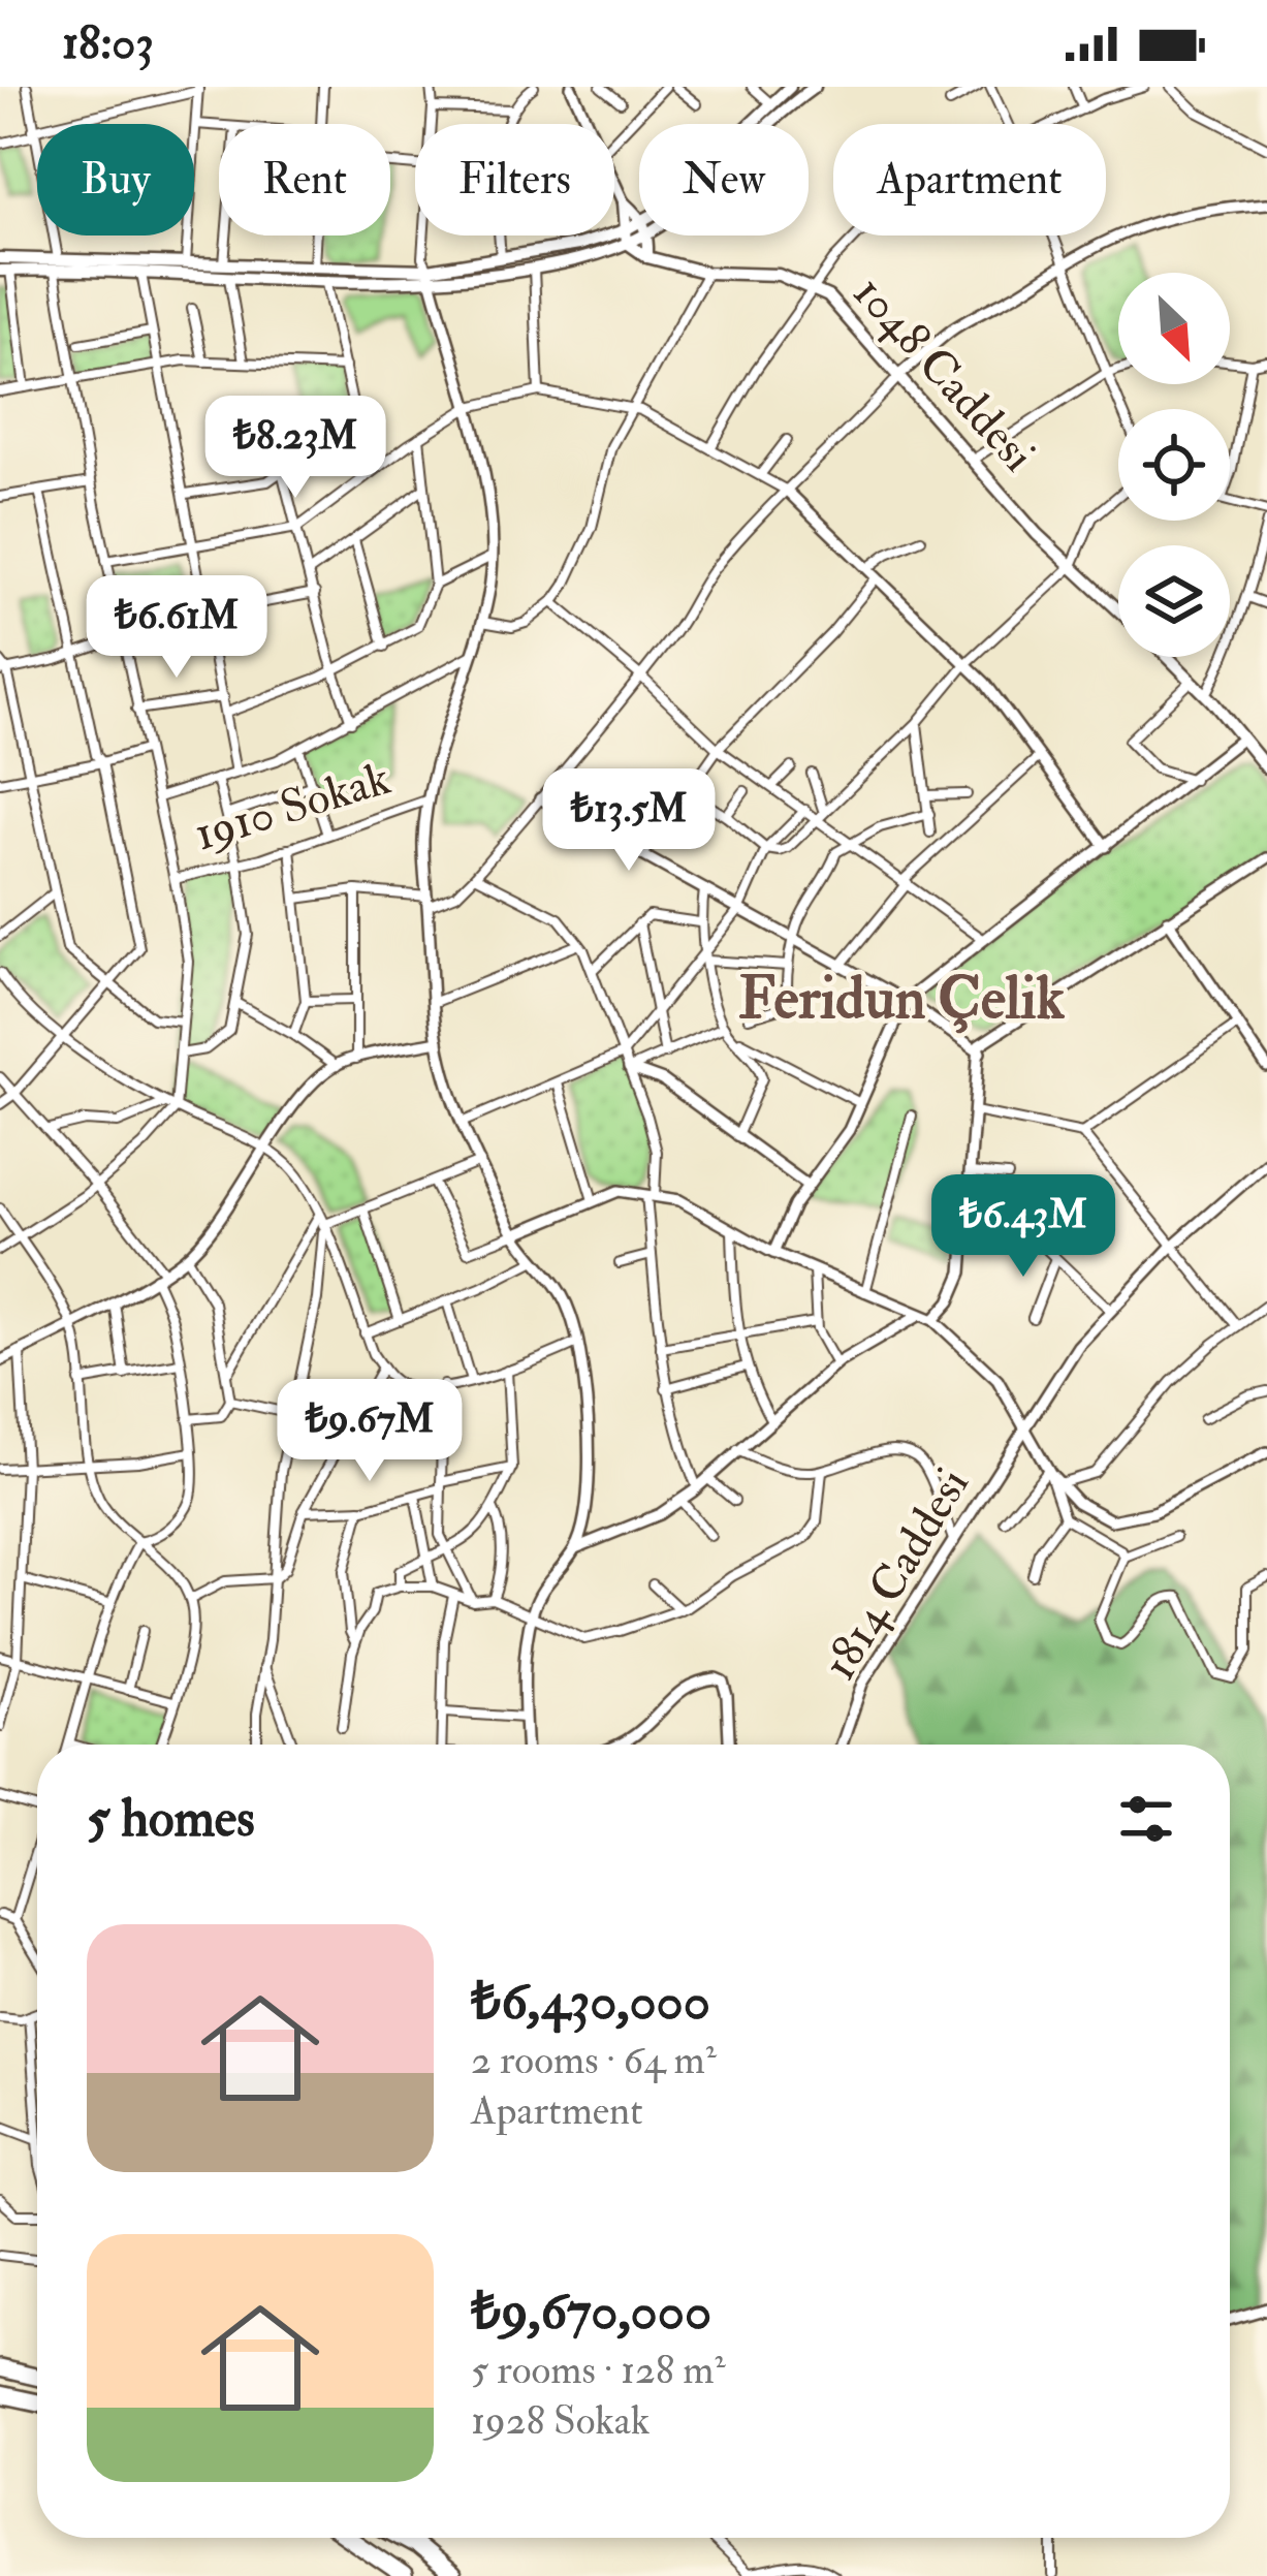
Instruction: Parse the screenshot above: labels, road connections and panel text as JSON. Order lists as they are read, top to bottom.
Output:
{
  "streets": {
    "main road": ["1048 Caddesi"],
    "street": ["1910 Sokak", "1814 Caddesi"]
  },
  "districts": ["Feridun Çelik"],
  "north": "bottom right",
  "page": {
    "status": "18:03",
    "chip": [
      "Buy",
      "Rent",
      "Filters",
      "New",
      "Apartment"
    ],
    "price": [
      "₺8.23M",
      "₺6.61M",
      "₺13.5M",
      "₺6.43M",
      "₺9.67M"
    ],
    "heading": "5 homes",
    "list": [
      {
        "name": "₺6,430,000",
        "note": "2 rooms · 64 m² · Apartment"
      },
      {
        "name": "₺9,670,000",
        "note": "5 rooms · 128 m² · 1928 Sokak"
      }
    ]
  }
}
